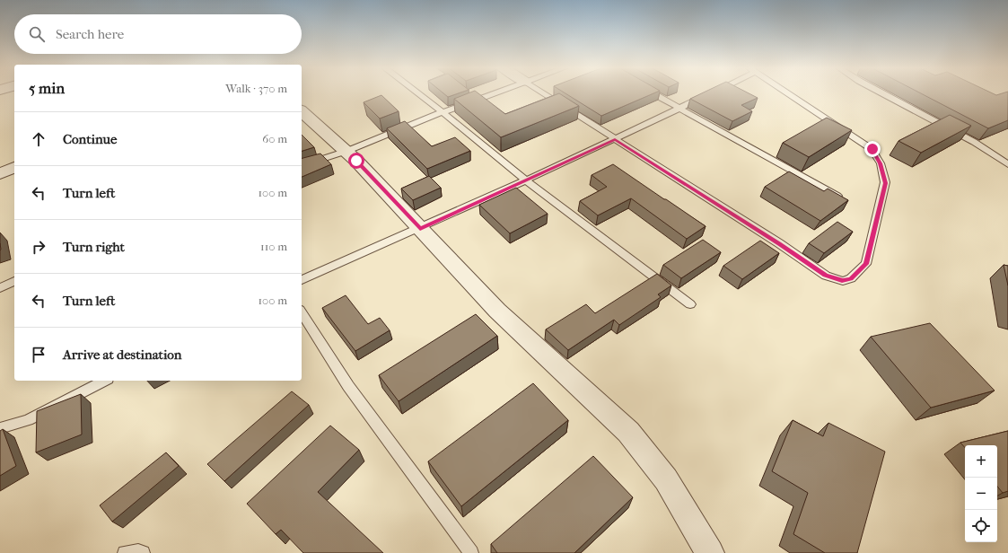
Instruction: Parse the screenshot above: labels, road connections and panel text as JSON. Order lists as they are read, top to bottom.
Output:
{
  "page": {
    "search": "Search here",
    "heading": ["5 min", "Walk · 370 m"],
    "list": [
      ["Continue", "60 m"],
      ["Turn left", "100 m"],
      ["Turn right", "110 m"],
      ["Turn left", "100 m"],
      "Arrive at destination"
    ],
    "map_buttons": ["+", "−"]
  }
}
